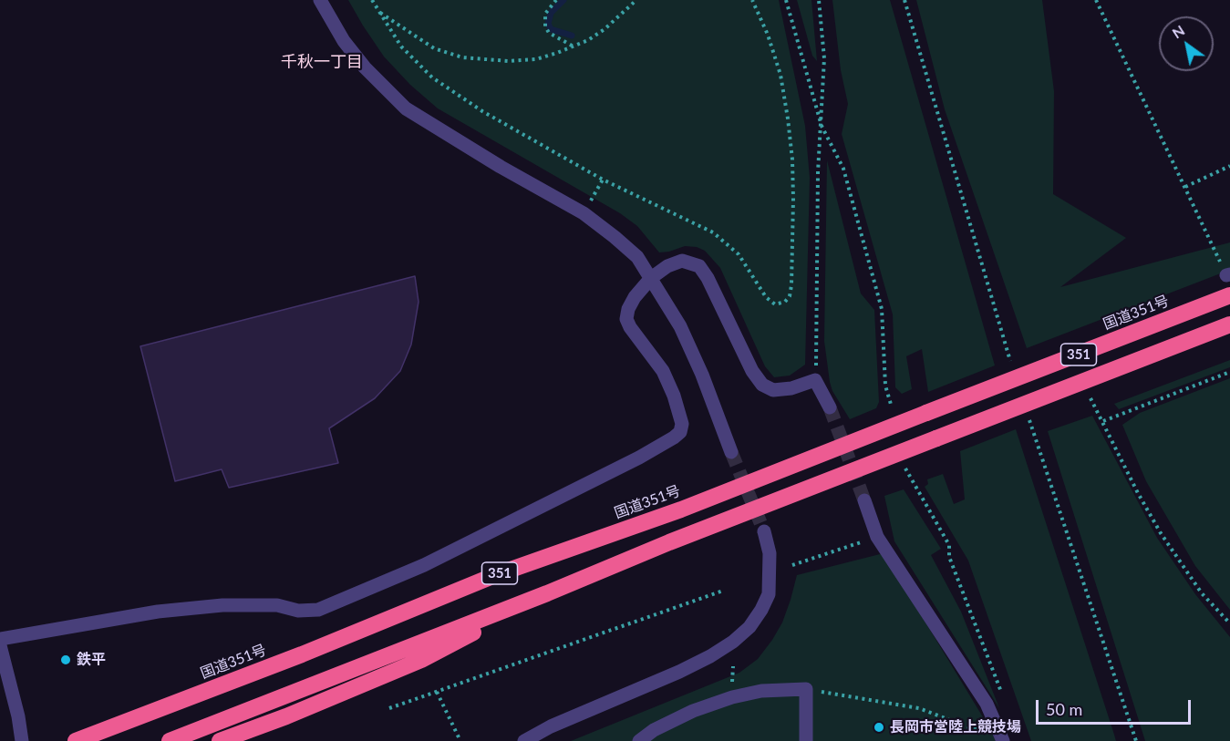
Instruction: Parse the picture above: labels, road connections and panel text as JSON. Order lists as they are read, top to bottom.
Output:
{
  "streets": {
    "highway": ["国道351号", "351"]
  },
  "districts": ["千秋一丁目"],
  "places": ["鉄平", "長岡市営陸上競技場"],
  "scale_bar": "50 m",
  "north": "top left"
}
